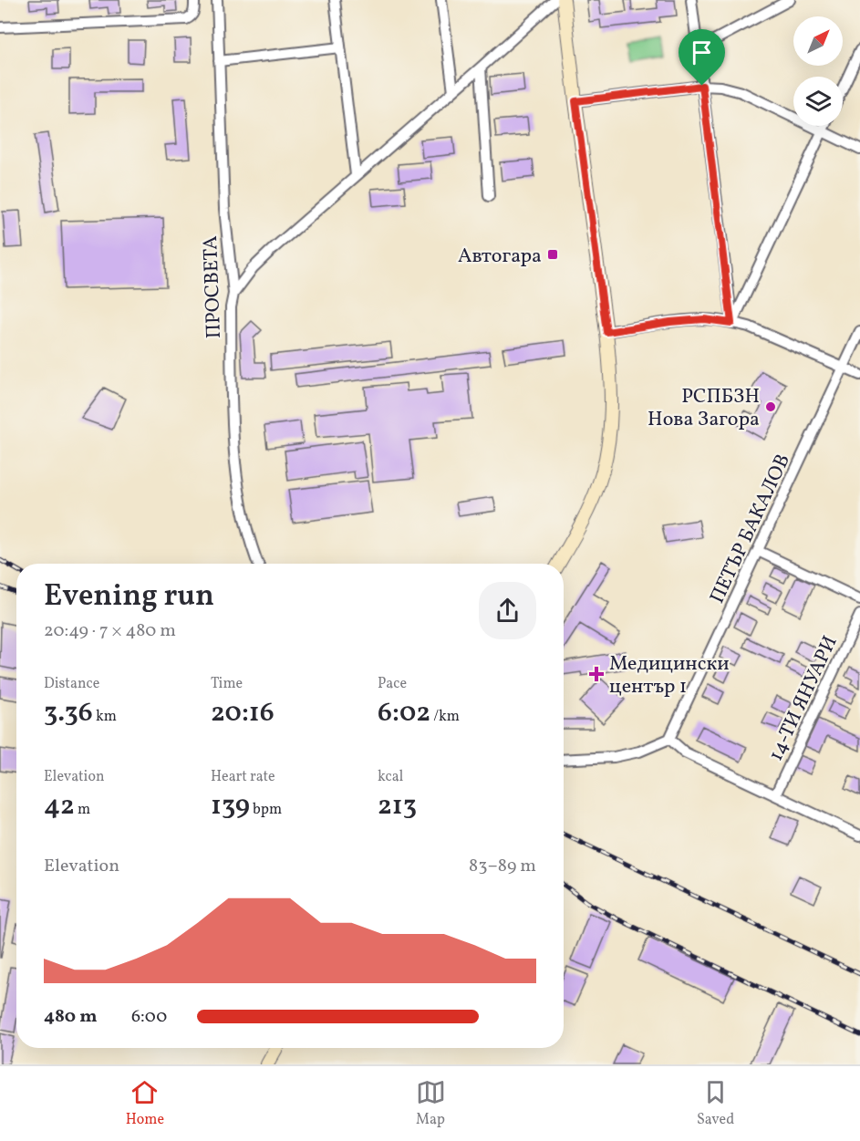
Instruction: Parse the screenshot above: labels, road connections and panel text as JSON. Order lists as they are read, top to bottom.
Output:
{
  "streets": {
    "street": ["ПРОСВЕТА", "ПЕТЪР БАКАЛОВ", "14-ТИ ЯНУАРИ"]
  },
  "places": {
    "transit": ["Автогара"],
    "other": ["РСПБЗН Нова Загора"],
    "health": ["Медицински център 1"]
  },
  "north": "top right",
  "page": {
    "heading": ["Evening run", "20:49 · 7 × 480 m"],
    "stats": [
      ["Distance", "3.36 km"],
      ["Time", "20:16"],
      ["Pace", "6:02 /km"],
      ["Elevation", "42 m"],
      ["Heart rate", "139 bpm"],
      ["kcal", "213"]
    ],
    "chart": ["Elevation", "83–89 m"],
    "list": [
      {
        "name": "480 m",
        "note": "6:00"
      }
    ],
    "tabs": ["Home", "Map", "Saved"]
  }
}
